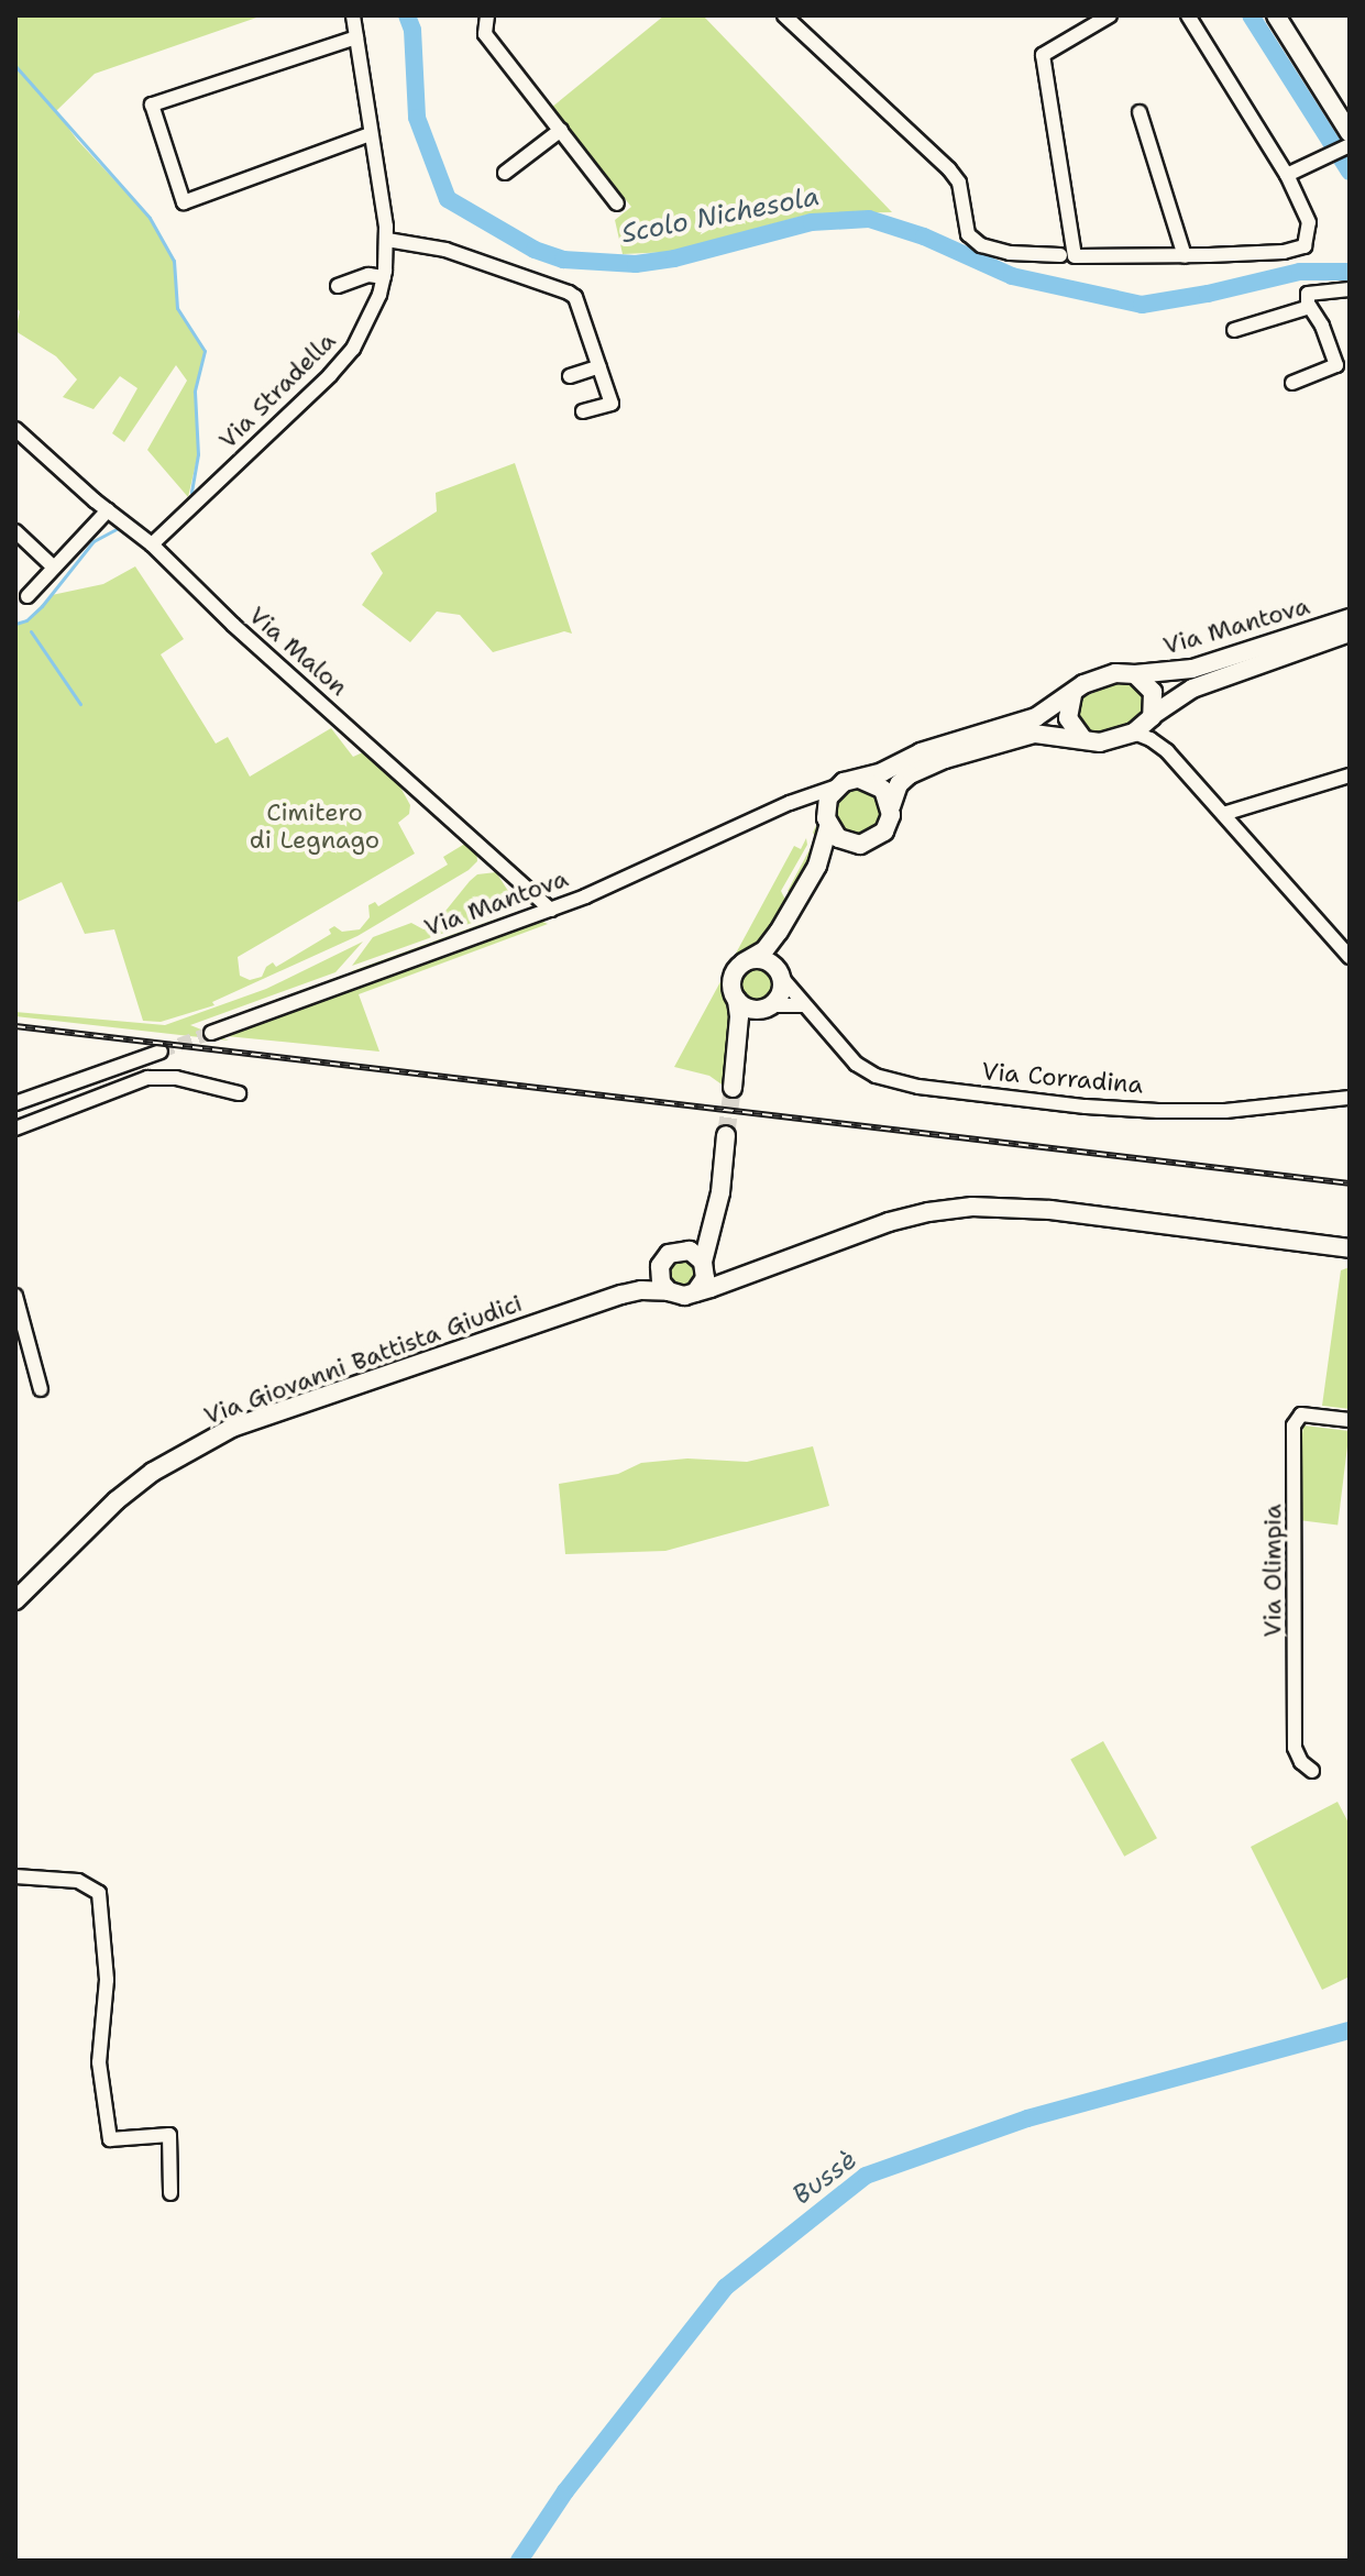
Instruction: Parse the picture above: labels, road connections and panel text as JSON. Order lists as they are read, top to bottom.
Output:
{
  "streets": {
    "main road": ["Via Mantova", "Via Giovanni Battista Giudici"],
    "street": [
      "Via Stradella",
      "Via Malon",
      "Via Corradina",
      "Via Olimpia"
    ]
  },
  "crossings": [
    ["Via Stradella", "Via Malon"],
    ["Via Mantova", "Via Malon"]
  ],
  "water": ["Scolo Nichesola", "Bussè"],
  "parks": ["Cimitero di Legnago"]
}
